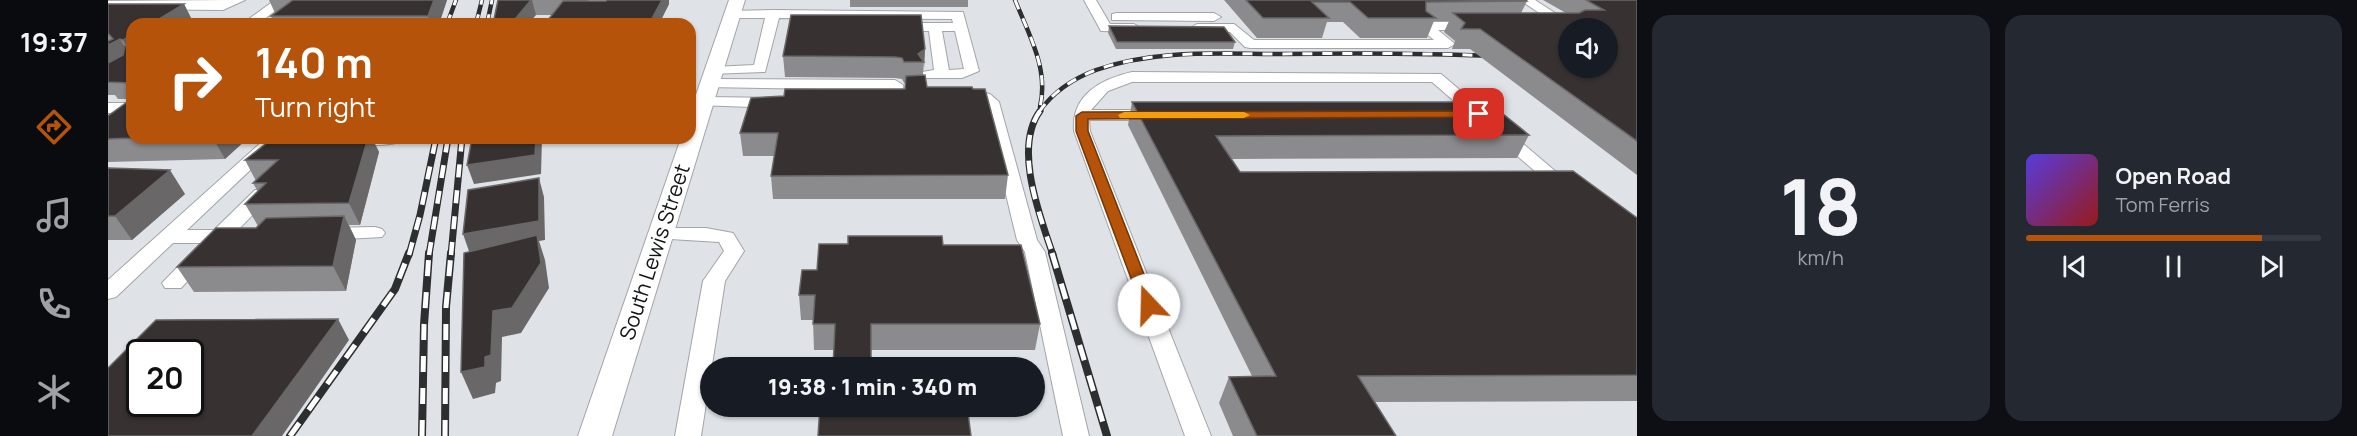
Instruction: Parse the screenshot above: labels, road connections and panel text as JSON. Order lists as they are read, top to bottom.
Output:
{
  "streets": {
    "main road": ["South Lewis Street"]
  },
  "page": {
    "tabs": "19:37",
    "tile": ["18", "km/h"],
    "turn": ["140 m", "Turn right"],
    "song": ["Open Road", "Tom Ferris"],
    "limit": "20",
    "trip": "19:38 · 1 min · 340 m"
  }
}
